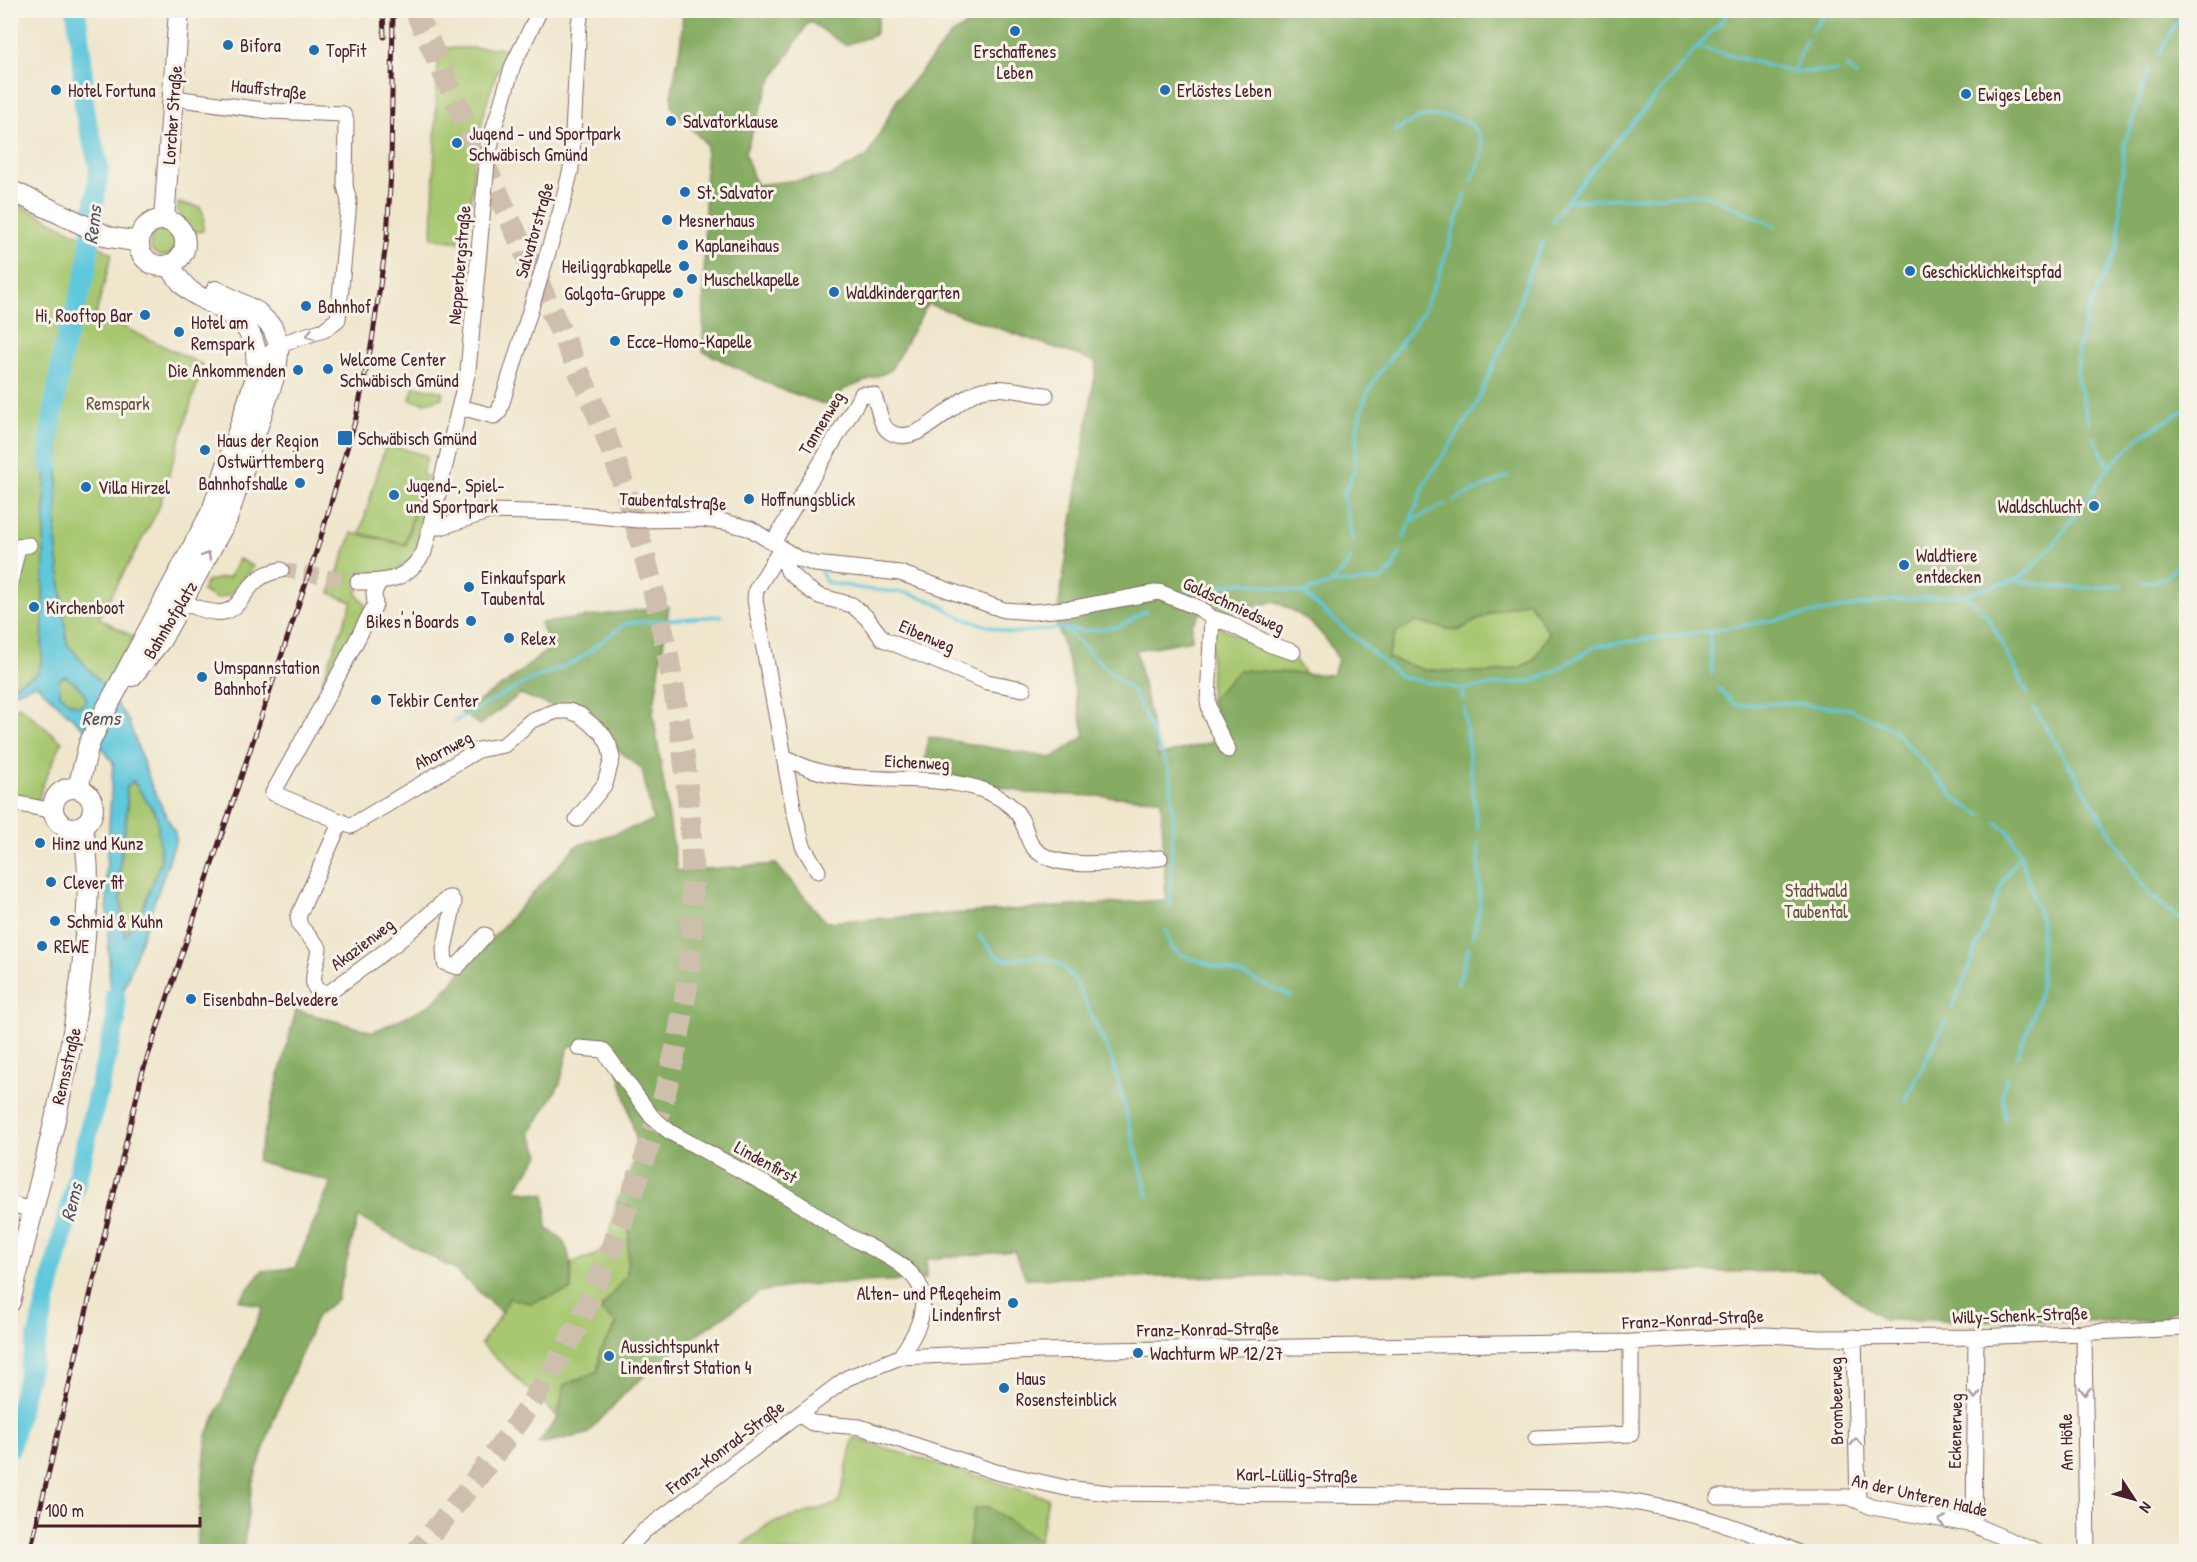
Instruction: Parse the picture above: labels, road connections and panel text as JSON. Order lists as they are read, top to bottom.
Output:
{
  "streets": {
    "main road": ["Lorcher Straße", "Bahnhofplatz", "Remsstraße"],
    "street": [
      "Hauffstraße",
      "Salvatorstraße",
      "Nepperbergstraße",
      "Tannenweg",
      "Taubentalstraße",
      "Goldschmiedsweg",
      "Eibenweg",
      "Ahornweg",
      "Eichenweg",
      "Akazienweg",
      "Lindenfirst",
      "Willy-Schenk-Straße",
      "Franz-Konrad-Straße",
      "Brombeerweg",
      "Eckenerweg",
      "Am Höfle",
      "Karl-Lüllig-Straße",
      "An der Unteren Halde"
    ]
  },
  "crossings": [
    ["Hauffstraße", "Lorcher Straße"],
    ["Hauffstraße", "Bahnhofplatz"],
    ["Lorcher Straße", "Bahnhofplatz"],
    ["Salvatorstraße", "Nepperbergstraße"],
    ["Nepperbergstraße", "Taubentalstraße"],
    ["Tannenweg", "Taubentalstraße"],
    ["Tannenweg", "Eibenweg"],
    ["Taubentalstraße", "Goldschmiedsweg"],
    ["Taubentalstraße", "Eibenweg"],
    ["Ahornweg", "Akazienweg"],
    ["Lindenfirst", "Franz-Konrad-Straße"],
    ["Willy-Schenk-Straße", "Franz-Konrad-Straße"],
    ["Willy-Schenk-Straße", "Brombeerweg"],
    ["Willy-Schenk-Straße", "Eckenerweg"],
    ["Willy-Schenk-Straße", "Am Höfle"],
    ["Franz-Konrad-Straße", "Brombeerweg"],
    ["Franz-Konrad-Straße", "Karl-Lüllig-Straße"],
    ["Brombeerweg", "An der Unteren Halde"],
    ["Eckenerweg", "An der Unteren Halde"]
  ],
  "one_way": [
    "Brombeerweg",
    "Eckenerweg",
    "Am Höfle",
    "An der Unteren Halde"
  ],
  "water": ["Rems"],
  "parks": ["Remspark", "Stadtwald Taubental"],
  "places": {
    "other": [
      "Erschaffenes Leben",
      "Bifora",
      "TopFit",
      "Hotel Fortuna",
      "Erlöstes Leben",
      "Ewiges Leben",
      "Salvatorklause",
      "Jugend - und Sportpark Schwäbisch Gmünd",
      "St. Salvator",
      "Mesnerhaus",
      "Kaplaneihaus",
      "Heiliggrabkapelle",
      "Geschicklichkeitspfad",
      "Muschelkapelle",
      "Waldkindergarten",
      "Golgota-Gruppe",
      "Bahnhof",
      "Hi, Rooftop Bar",
      "Hotel am Remspark",
      "Ecce-Homo-Kapelle",
      "Welcome Center Schwäbisch Gmünd",
      "Die Ankommenden",
      "Haus der Region Ostwürttemberg",
      "Bahnhofshalle",
      "Villa Hirzel",
      "Jugend-, Spiel- und Sportpark",
      "Hoffnungsblick",
      "Waldschlucht",
      "Waldtiere entdecken",
      "Einkaufspark Taubental",
      "Kirchenboot",
      "Bikes'n'Boards",
      "Relex",
      "Umspannstation Bahnhof",
      "Tekbir Center",
      "Hinz und Kunz",
      "Clever fit",
      "Schmid & Kuhn",
      "REWE",
      "Eisenbahn-Belvedere",
      "Alten- und Pflegeheim Lindenfirst",
      "Wachturm WP 12/27",
      "Aussichtspunkt Lindenfirst Station 4",
      "Haus Rosensteinblick"
    ],
    "transit": ["Schwäbisch Gmünd"]
  },
  "scale_bar": "100 m",
  "north": "bottom right"
}
